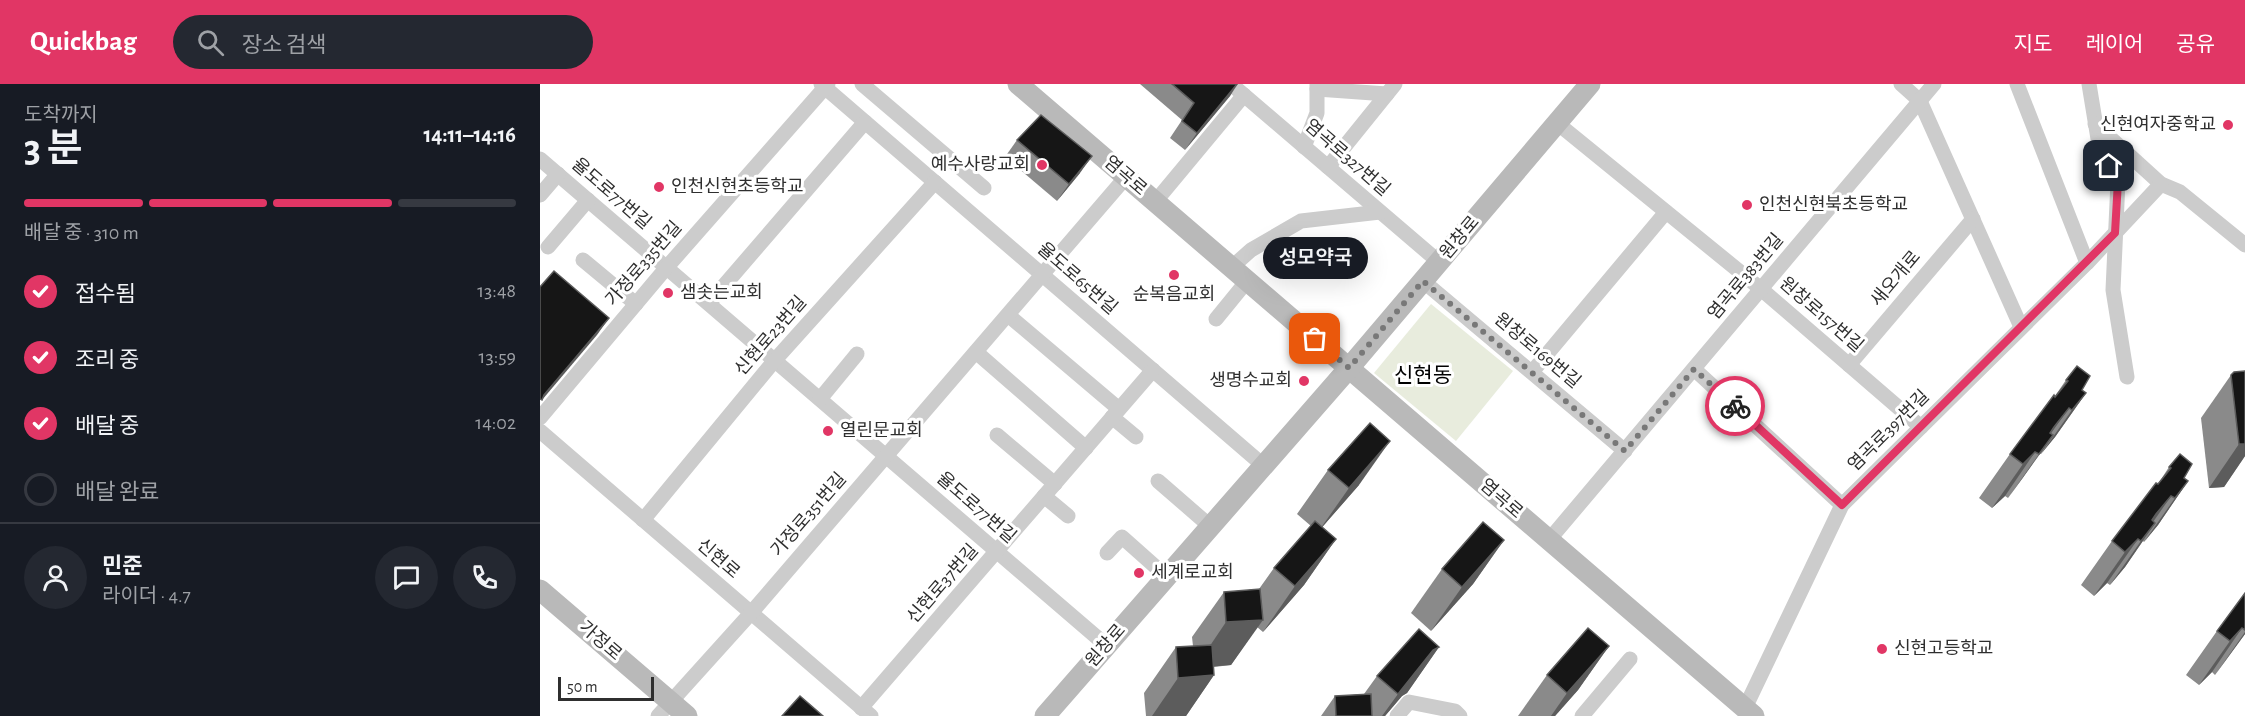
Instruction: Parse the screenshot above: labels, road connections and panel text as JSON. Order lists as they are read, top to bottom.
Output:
{
  "streets": {
    "street": [
      "염곡로327번길",
      "염곡로",
      "율도로77번길",
      "원창로",
      "가정로335번길",
      "염곡로383번길",
      "율도로65번길",
      "새오개로",
      "원창로157번길",
      "신현로23번길",
      "원창로169번길",
      "염곡로397번길",
      "가정로351번길",
      "신현로",
      "신현로37번길",
      "가정로"
    ]
  },
  "crossings": [
    ["염곡로327번길", "원창로"],
    ["염곡로", "원창로"],
    ["염곡로", "염곡로383번길"],
    ["염곡로", "염곡로397번길"],
    ["염곡로", "가정로351번길"],
    ["율도로77번길", "원창로"],
    ["율도로77번길", "가정로335번길"],
    ["율도로77번길", "신현로23번길"],
    ["율도로77번길", "가정로351번길"],
    ["율도로77번길", "신현로37번길"],
    ["원창로", "율도로65번길"],
    ["원창로", "원창로157번길"],
    ["원창로", "원창로169번길"],
    ["가정로335번길", "율도로65번길"],
    ["염곡로383번길", "원창로157번길"],
    ["염곡로383번길", "원창로169번길"],
    ["율도로65번길", "신현로23번길"],
    ["율도로65번길", "가정로351번길"],
    ["율도로65번길", "신현로37번길"],
    ["새오개로", "원창로157번길"],
    ["원창로157번길", "염곡로397번길"],
    ["신현로23번길", "신현로"],
    ["가정로351번길", "신현로"],
    ["가정로351번길", "가정로"],
    ["신현로", "신현로37번길"]
  ],
  "districts": ["신현동"],
  "places": [
    "신현여자중학교",
    "예수사랑교회",
    "인천신현초등학교",
    "인천신현북초등학교",
    "순복음교회",
    "샘솟는교회",
    "성모약국",
    "생명수교회",
    "열린문교회",
    "세계로교회",
    "신현고등학교"
  ],
  "scale_bar": "50 m",
  "page": {
    "header": "Quickbag",
    "search": "장소 검색",
    "nav": ["지도", "레이어", "공유"],
    "heading": ["3 분", "도착까지", "14:11–14:16"],
    "panel": ["민준", "라이더 · 4.7"],
    "bar": "배달 중 · 310 m",
    "bubble": "성모약국",
    "list": [
      ["접수됨", "13:48"],
      ["조리 중", "13:59"],
      ["배달 중", "14:02"],
      "배달 완료"
    ],
    "scale": "50 m"
  }
}
